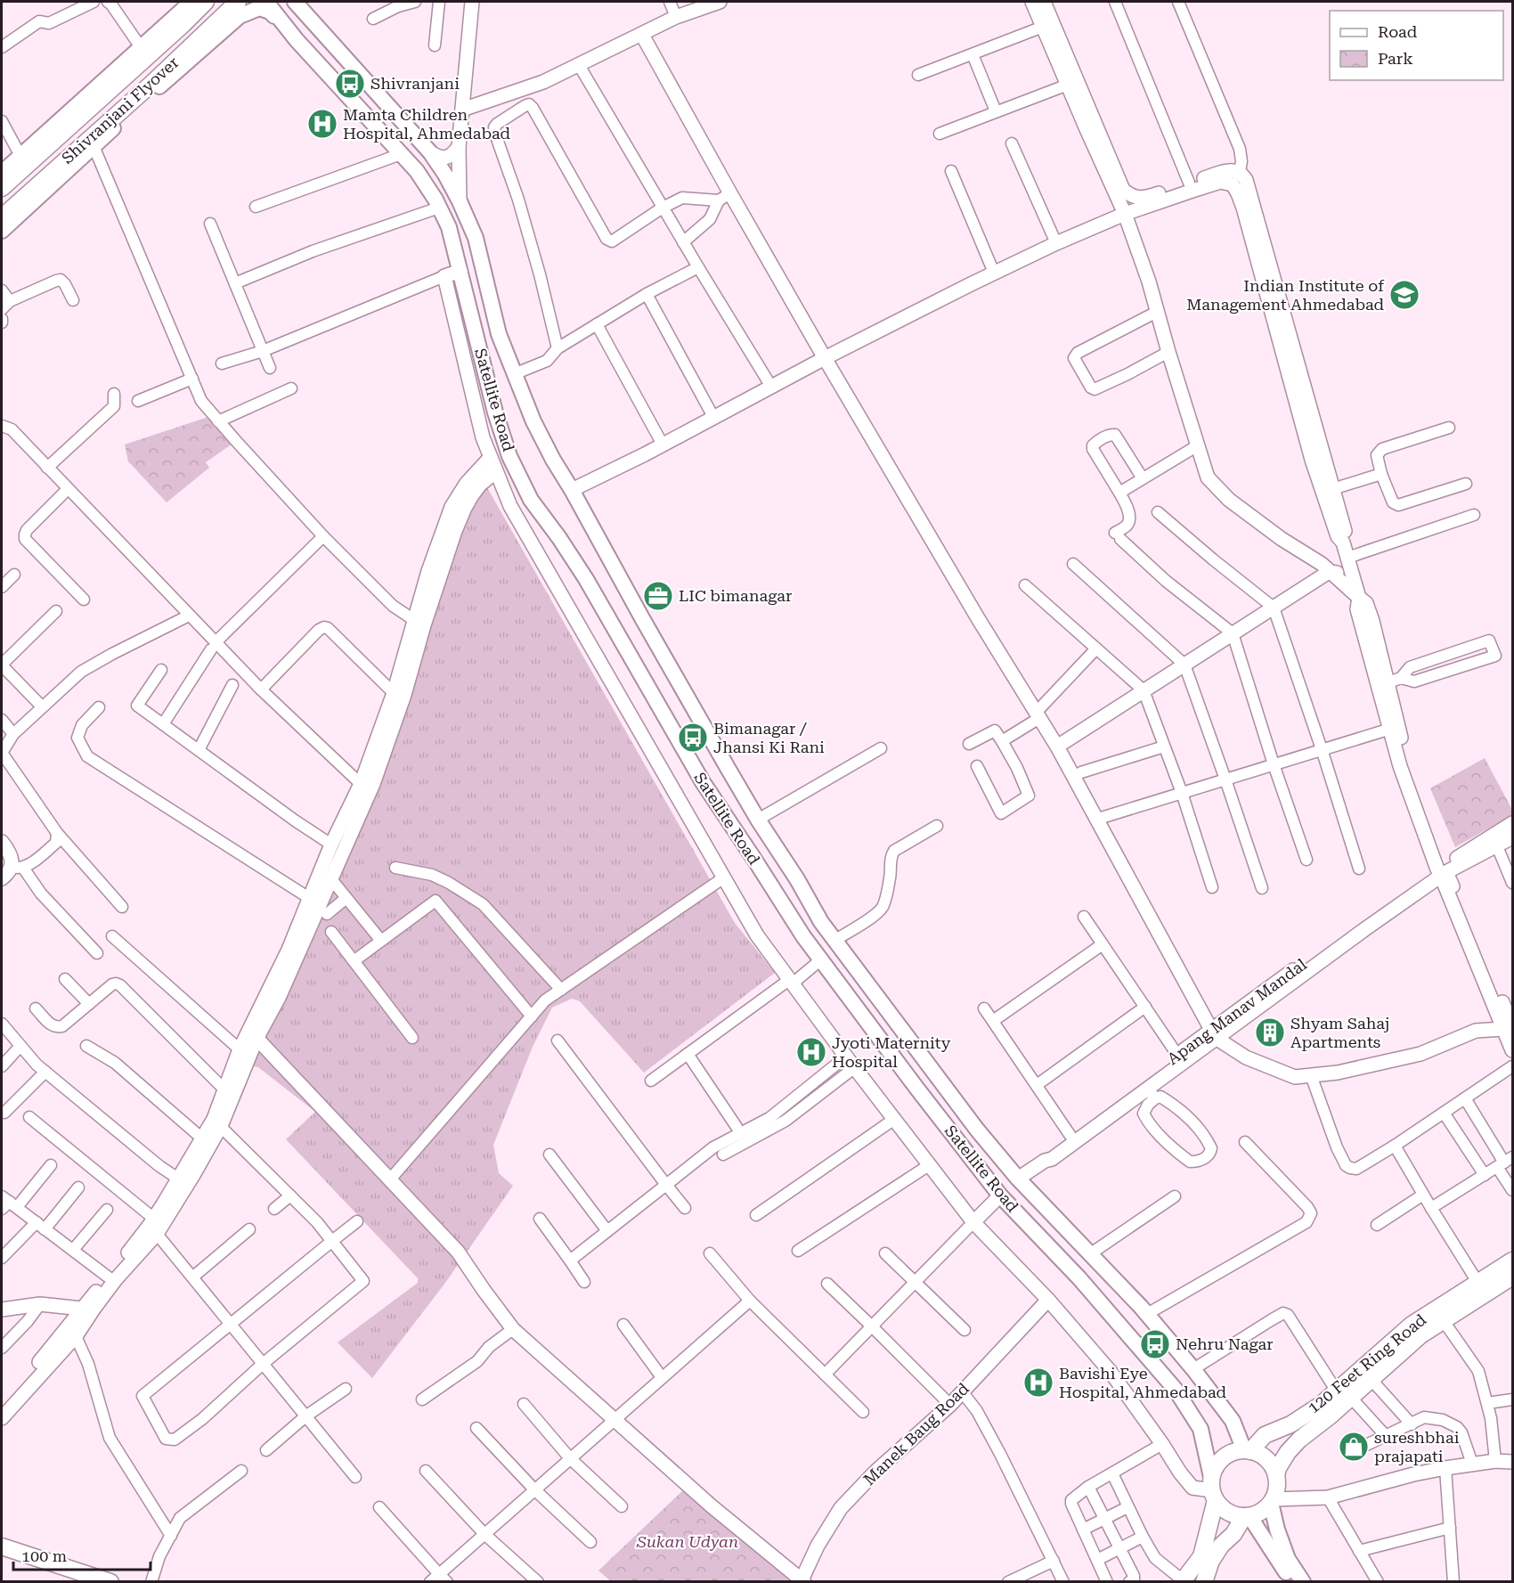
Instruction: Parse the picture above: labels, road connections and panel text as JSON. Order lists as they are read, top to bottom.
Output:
{
  "streets": {
    "main road": ["Shivranjani Flyover", "Satellite Road", "120 Feet Ring Road"],
    "street": ["Apang Manav Mandal", "Manek Baug Road"]
  },
  "crossings": [
    ["Satellite Road", "120 Feet Ring Road"]
  ],
  "parks": ["Sukan Udyan"],
  "places": {
    "bus stop": ["Shivranjani", "Bimanagar / Jhansi Ki Rani", "Nehru Nagar"],
    "hospital": ["Mamta Children Hospital, Ahmedabad", "Jyoti Maternity Hospital", "Bavishi Eye Hospital, Ahmedabad"],
    "school or university": ["Indian Institute of Management Ahmedabad"],
    "office": ["LIC bimanagar"],
    "building": ["Shyam Sahaj Apartments"],
    "shop": ["sureshbhai prajapati"]
  },
  "legend": ["Road", "Park"],
  "scale_bar": "100 m"
}
